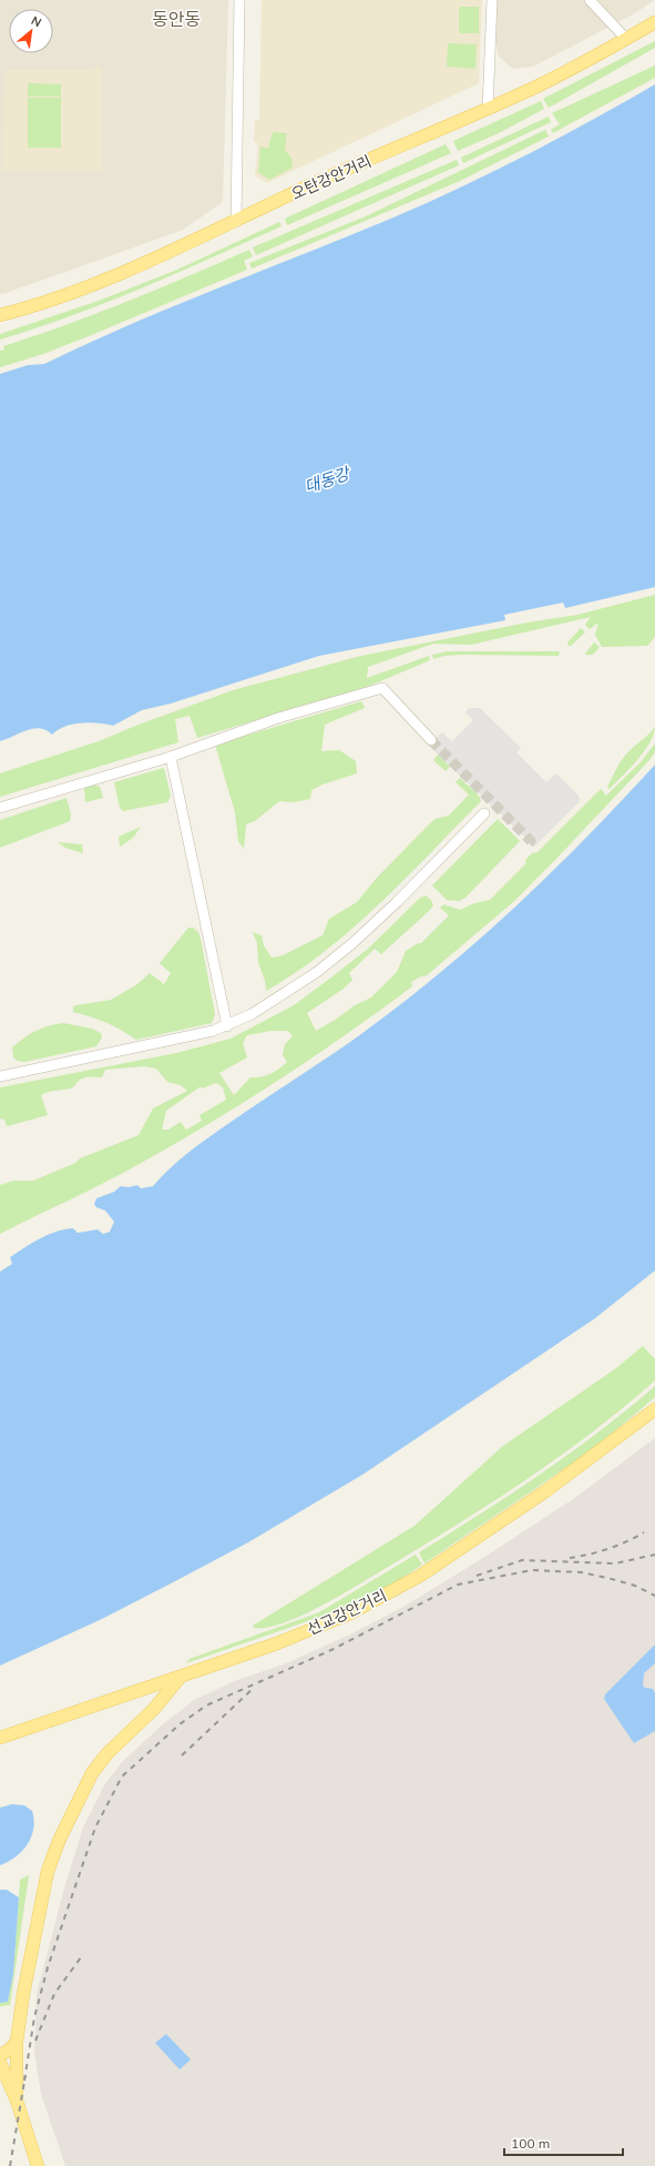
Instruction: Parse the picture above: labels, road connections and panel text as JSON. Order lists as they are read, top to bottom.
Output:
{
  "streets": {
    "main road": ["오탄강안거리", "선교강안거리"]
  },
  "districts": ["동안동"],
  "water": ["대동강"],
  "scale_bar": "100 m",
  "north": "top right"
}
